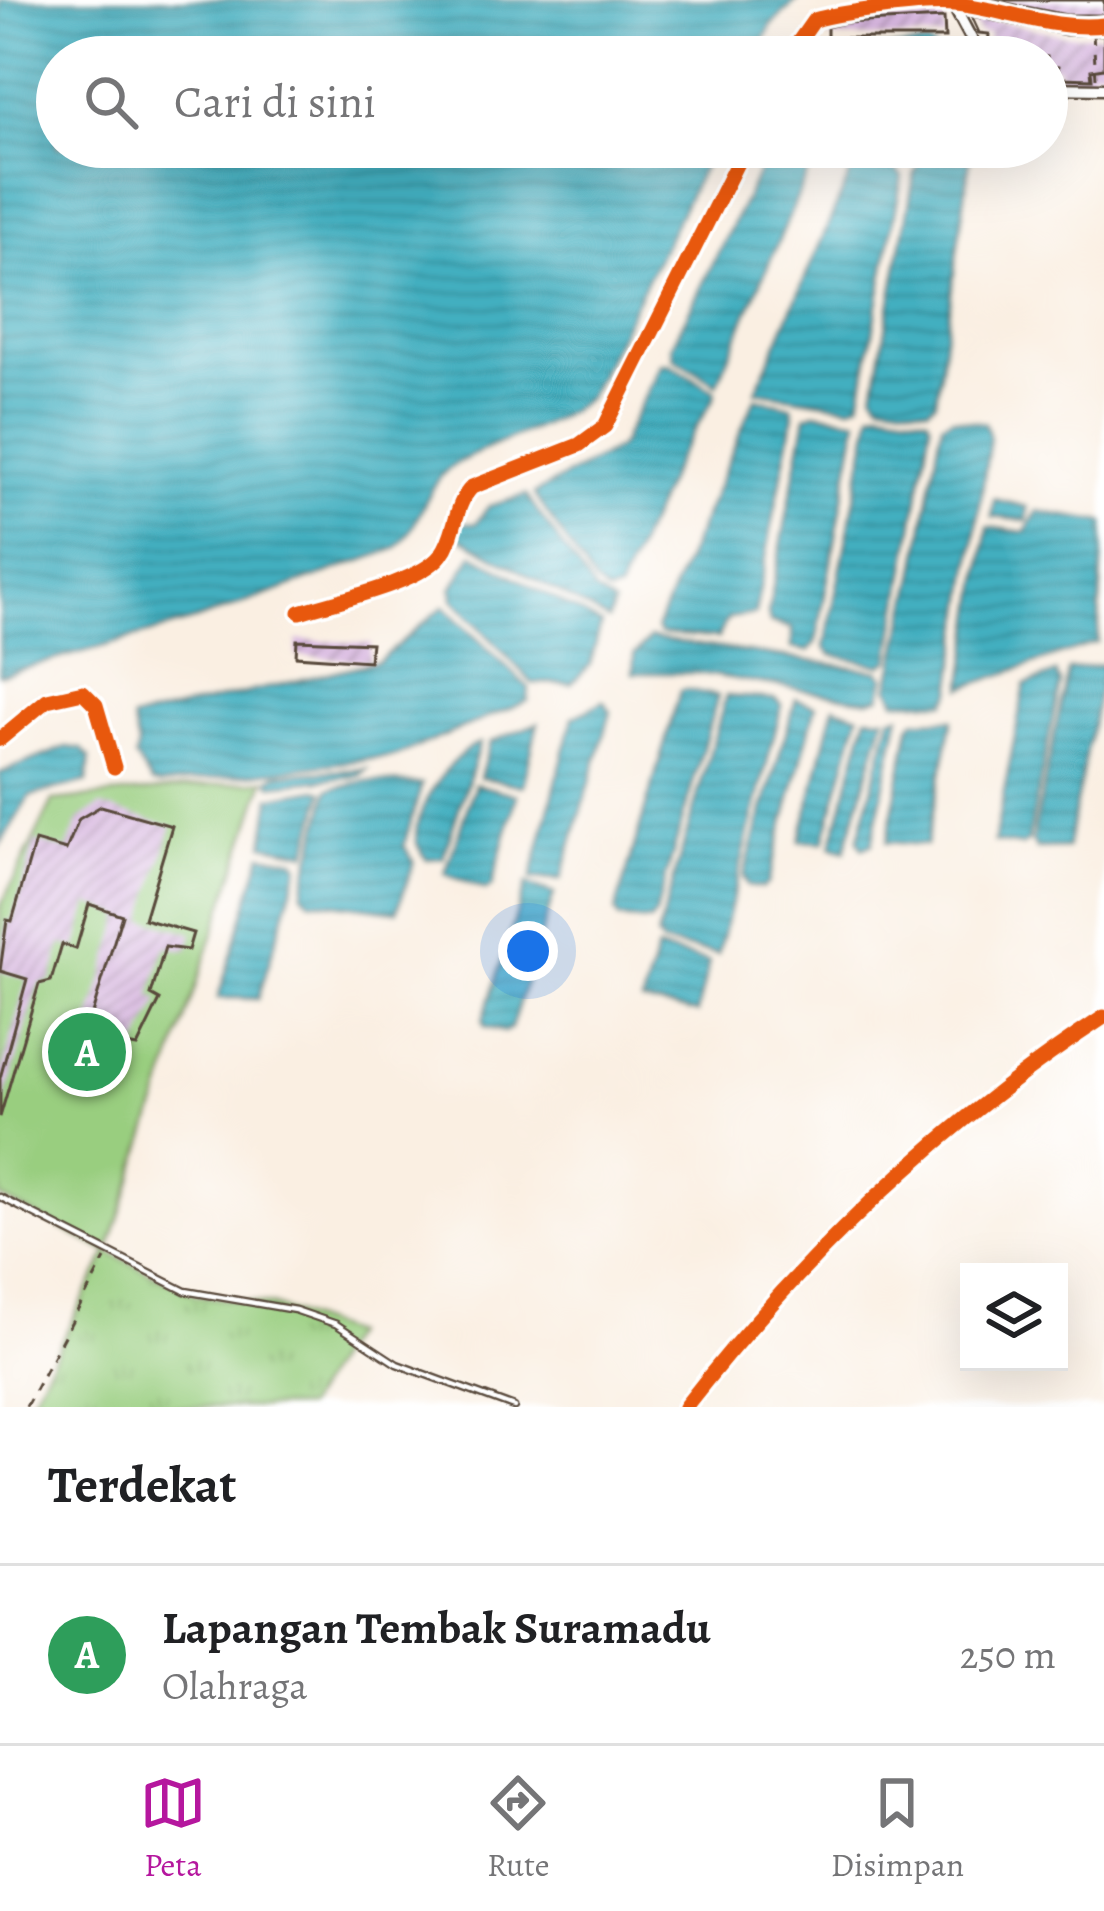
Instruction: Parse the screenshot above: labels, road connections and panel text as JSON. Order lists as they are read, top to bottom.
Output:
{
  "page": {
    "search": "Cari di sini",
    "pins": "A",
    "heading": "Terdekat",
    "list": [
      {
        "mark": "A",
        "name": "Lapangan Tembak Suramadu",
        "note": "Olahraga",
        "value": "250 m"
      }
    ],
    "nav": ["Peta", "Rute", "Disimpan"]
  }
}
